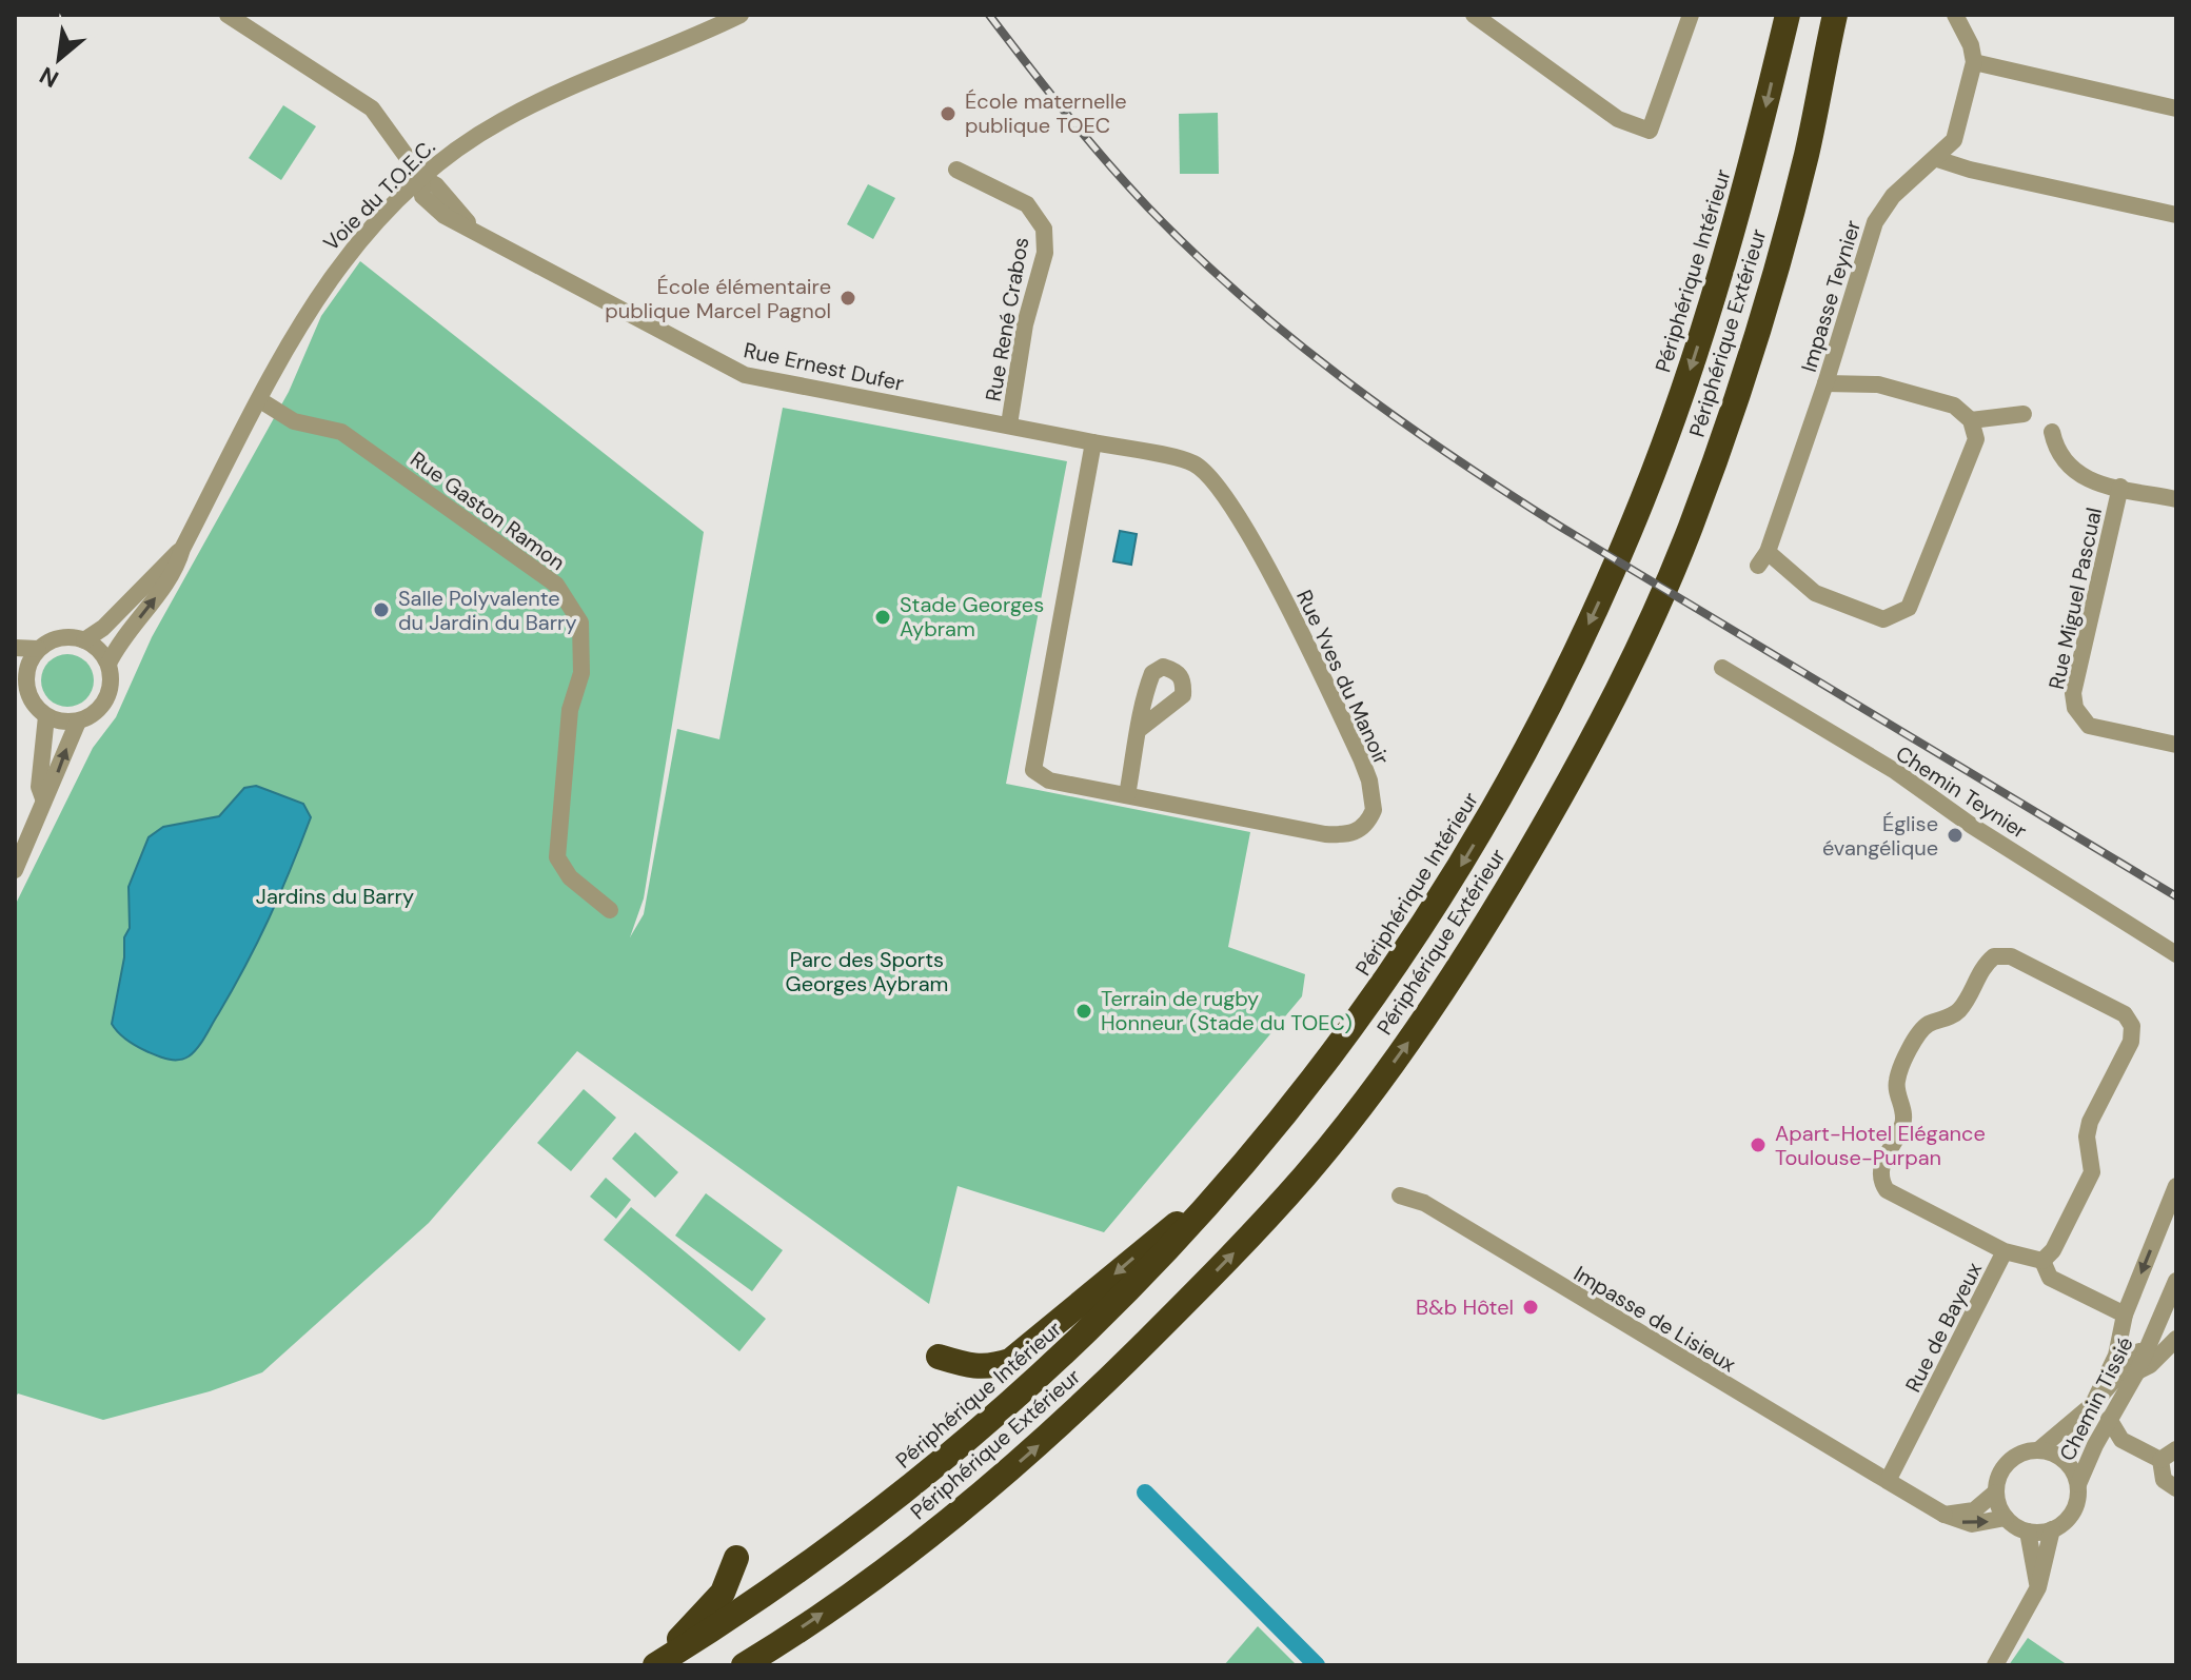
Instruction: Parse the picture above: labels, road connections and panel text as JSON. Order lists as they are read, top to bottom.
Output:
{
  "streets": {
    "highway": ["Périphérique Intérieur", "Périphérique Extérieur"],
    "street": [
      "Voie du T.O.E.C.",
      "Impasse Teynier",
      "Rue René Crabos",
      "Rue Ernest Dufer",
      "Rue Gaston Ramon",
      "Rue Miguel Pascual",
      "Rue Yves du Manoir",
      "Chemin Teynier",
      "Impasse de Lisieux",
      "Rue de Bayeux",
      "Chemin Tissié"
    ]
  },
  "crossings": [
    ["Voie du T.O.E.C.", "Rue Ernest Dufer"],
    ["Voie du T.O.E.C.", "Rue Gaston Ramon"],
    ["Rue René Crabos", "Rue Ernest Dufer"],
    ["Rue Ernest Dufer", "Rue Yves du Manoir"],
    ["Impasse de Lisieux", "Rue de Bayeux"]
  ],
  "one_way": ["Périphérique Intérieur", "Périphérique Extérieur"],
  "parks": ["Jardins du Barry", "Parc des Sports Georges Aybram"],
  "places": [
    "École maternelle publique TOEC",
    "École élémentaire publique Marcel Pagnol",
    "Salle Polyvalente du Jardin du Barry",
    "Stade Georges Aybram",
    "Église évangélique",
    "Terrain de rugby Honneur (Stade du TOEC)",
    "Apart-Hotel Elégance Toulouse-Purpan",
    "B&b Hôtel"
  ],
  "north": "bottom left"
}
